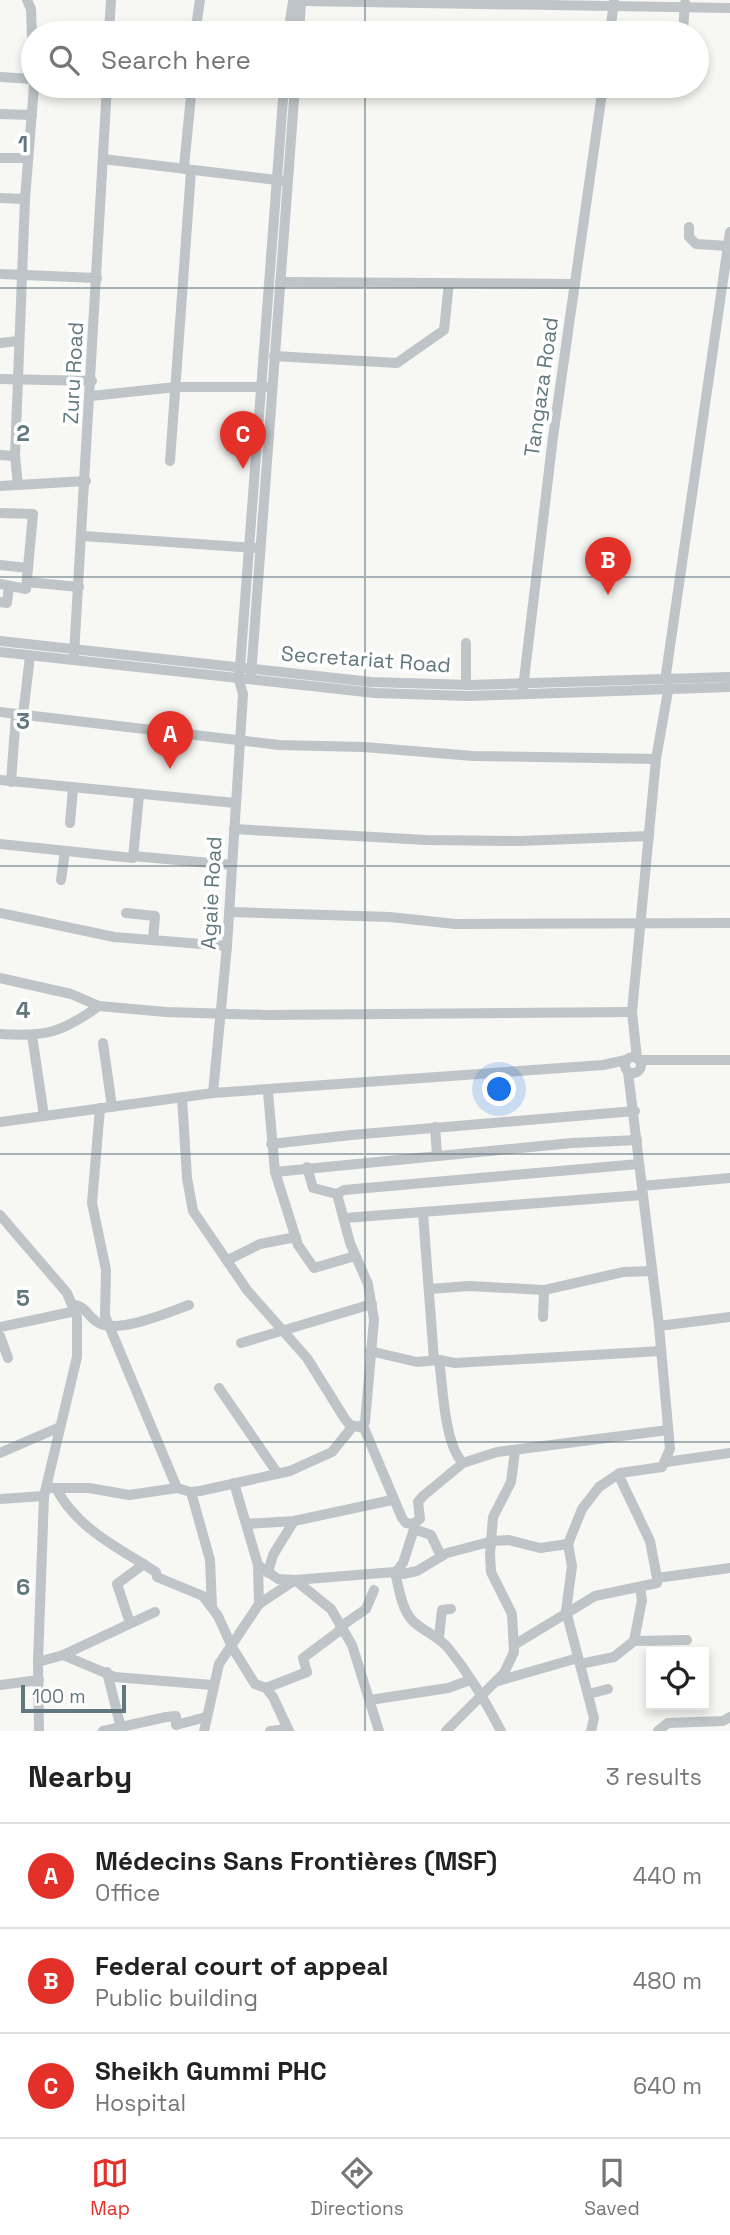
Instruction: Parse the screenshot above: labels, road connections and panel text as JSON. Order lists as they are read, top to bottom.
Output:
{
  "streets": {
    "street": [
      "Zuru Road",
      "Tangaza Road",
      "Secretariat Road",
      "Agaie Road"
    ]
  },
  "crossings": [
    ["Zuru Road", "Secretariat Road"],
    ["Tangaza Road", "Secretariat Road"],
    ["Secretariat Road", "Agaie Road"]
  ],
  "scale_bar": "100 m",
  "page": {
    "search": "Search here",
    "pins": ["C", "B", "A"],
    "scale": "100 m",
    "heading": ["Nearby", "3 results"],
    "list": [
      {
        "mark": "A",
        "name": "Médecins Sans Frontières (MSF)",
        "note": "Office",
        "value": "440 m"
      },
      {
        "mark": "B",
        "name": "Federal court of appeal",
        "note": "Public building",
        "value": "480 m"
      },
      {
        "mark": "C",
        "name": "Sheikh Gummi PHC",
        "note": "Hospital",
        "value": "640 m"
      }
    ],
    "nav": ["Map", "Directions", "Saved"]
  },
  "grid": {
    "rows": [
      "1",
      "2",
      "3",
      "4",
      "5",
      "6"
    ]
  }
}
